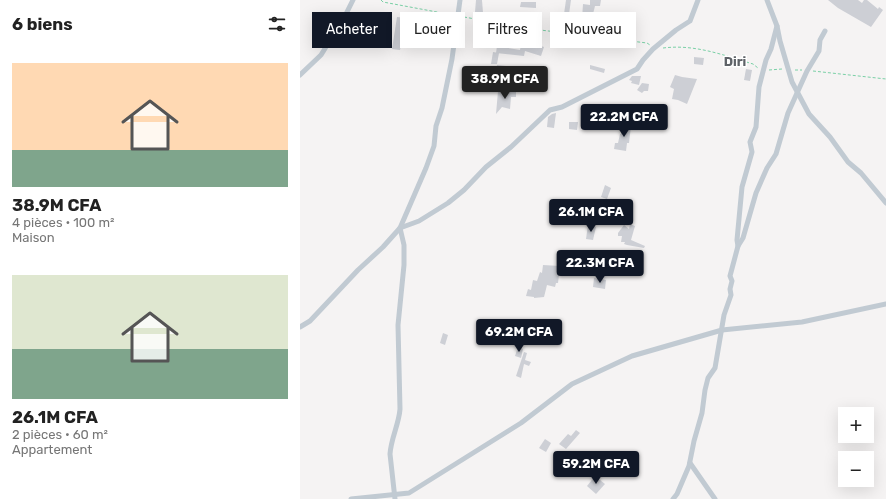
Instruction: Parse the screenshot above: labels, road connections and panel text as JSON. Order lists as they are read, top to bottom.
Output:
{
  "districts": ["Diri"],
  "page": {
    "heading": "6 biens",
    "chip": [
      "Acheter",
      "Louer",
      "Filtres",
      "Nouveau"
    ],
    "list": [
      {
        "name": "38.9M CFA",
        "note": "4 pièces · 100 m² · Maison"
      },
      {
        "name": "26.1M CFA",
        "note": "2 pièces · 60 m² · Appartement"
      }
    ],
    "price": [
      "38.9M CFA",
      "22.2M CFA",
      "26.1M CFA",
      "22.3M CFA",
      "69.2M CFA",
      "59.2M CFA"
    ],
    "map_buttons": ["+", "−"]
  }
}
